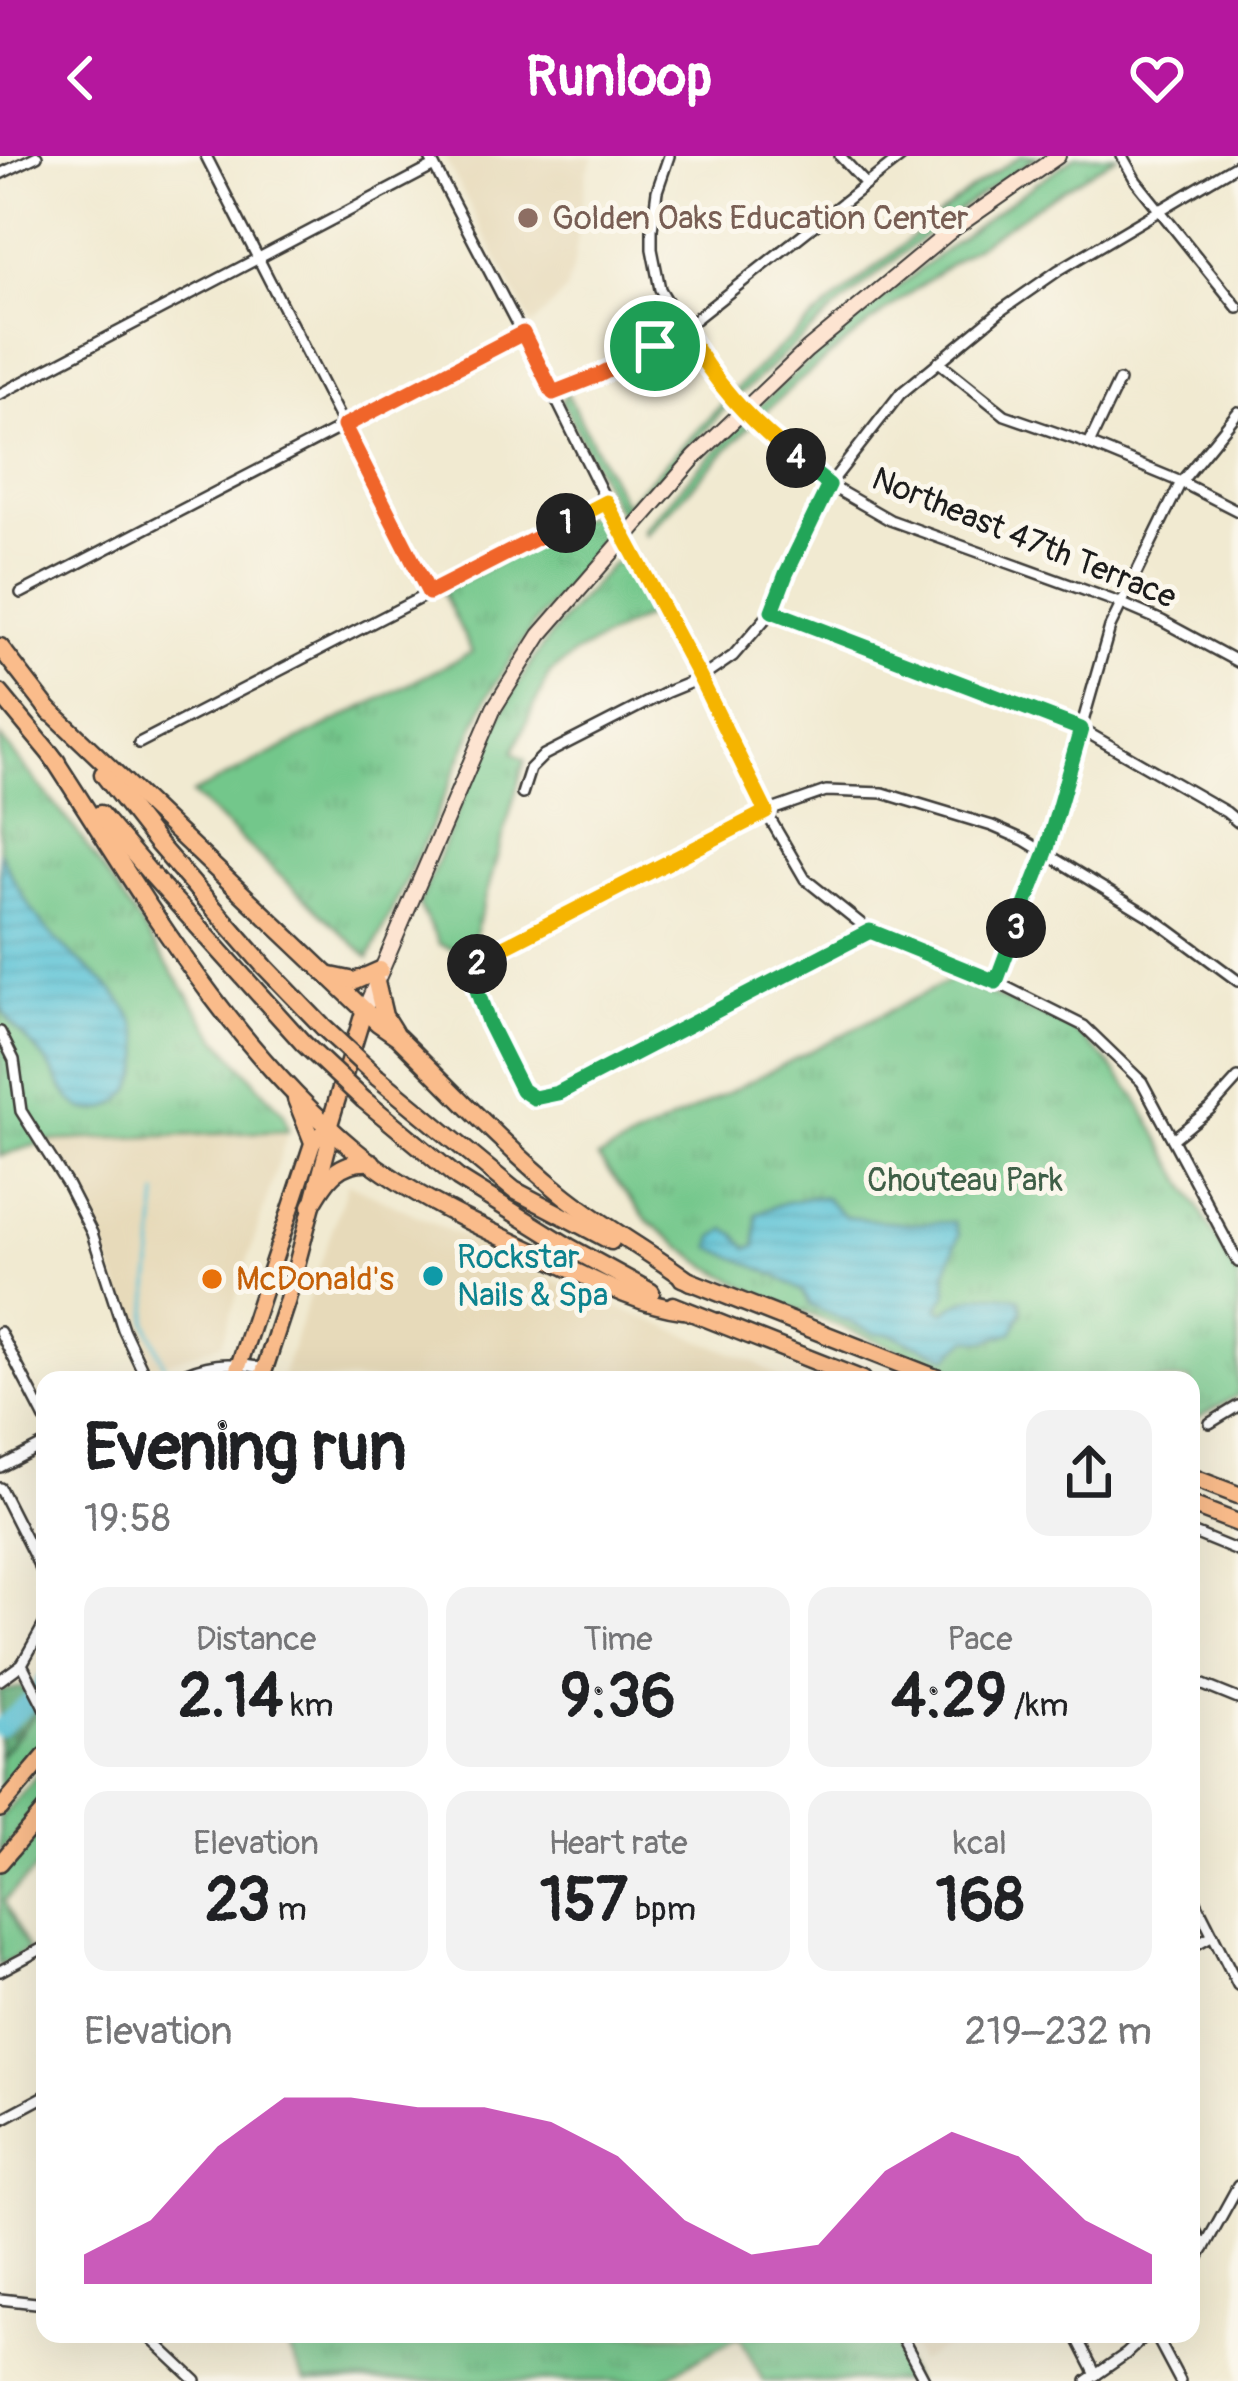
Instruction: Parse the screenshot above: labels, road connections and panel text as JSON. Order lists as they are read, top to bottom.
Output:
{
  "streets": {
    "street": ["Northeast 47th Terrace"]
  },
  "parks": ["Chouteau Park"],
  "places": ["Golden Oaks Education Center", "Rockstar Nails & Spa", "McDonald's"],
  "page": {
    "header": "Runloop",
    "pins": [
      "4",
      "1",
      "3",
      "2"
    ],
    "heading": ["Evening run", "19:58"],
    "stats": [
      ["Distance", "2.14 km"],
      ["Time", "9:36"],
      ["Pace", "4:29 /km"],
      ["Elevation", "23 m"],
      ["Heart rate", "157 bpm"],
      ["kcal", "168"]
    ],
    "chart": ["Elevation", "219–232 m"]
  }
}
